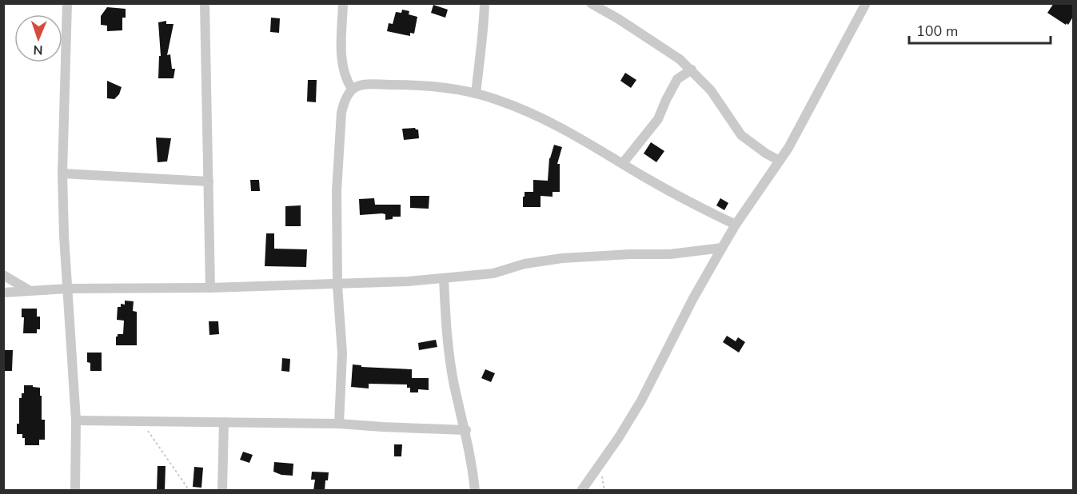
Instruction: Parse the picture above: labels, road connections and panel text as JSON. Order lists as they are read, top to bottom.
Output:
{
  "scale_bar": "100 m",
  "north": "bottom"
}
